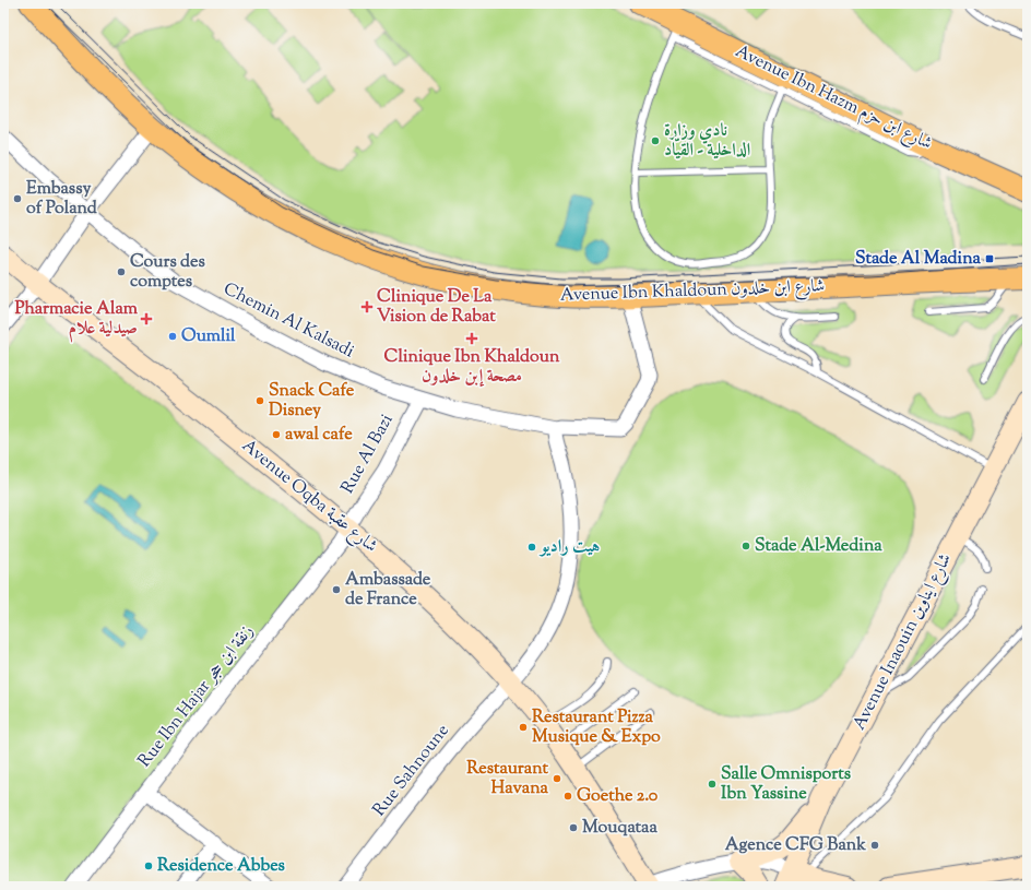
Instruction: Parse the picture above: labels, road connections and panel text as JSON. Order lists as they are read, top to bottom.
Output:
{
  "streets": {
    "main road": ["Avenue Ibn Hazm شارع ابن حزم", "Avenue Ibn Khaldoun شارع ابن خلدون"],
    "street": [
      "Chemin Al Kalsadi",
      "Rue Al Bazi",
      "Avenue Oqba شارع عقبة",
      "Avenue Inaouin شارع ايناوين",
      "Rue Ibn Hajar زنقة ابن حجر",
      "Rue Sahnoune"
    ]
  },
  "crossings": [
    ["Avenue Ibn Khaldoun شارع ابن خلدون", "Chemin Al Kalsadi"],
    ["Chemin Al Kalsadi", "Rue Al Bazi"],
    ["Chemin Al Kalsadi", "Rue Sahnoune"],
    ["Rue Al Bazi", "Avenue Oqba شارع عقبة"],
    ["Rue Al Bazi", "Rue Ibn Hajar زنقة ابن حجر"],
    ["Avenue Oqba شارع عقبة", "Rue Ibn Hajar زنقة ابن حجر"],
    ["Avenue Oqba شارع عقبة", "Rue Sahnoune"]
  ],
  "places": {
    "other": [
      "نادي وزارة الداخلية - القيّاد",
      "Embassy of Poland",
      "Cours des comptes",
      "Oumlil",
      "Snack Cafe Disney",
      "awal cafe",
      "Stade Al-Medina",
      "هيت راديو",
      "Ambassade de France",
      "Restaurant Pizza Musique & Expo",
      "Restaurant Havana",
      "Salle Omnisports Ibn Yassine",
      "Goethe 2.0",
      "Mouqataa",
      "Agence CFG Bank",
      "Residence Abbes"
    ],
    "transit": ["Stade Al Madina"],
    "health": ["Clinique De La Vision de Rabat", "Pharmacie Alam صيدلية علام", "Clinique Ibn Khaldoun مصحة إبن خلدون"]
  }
}
